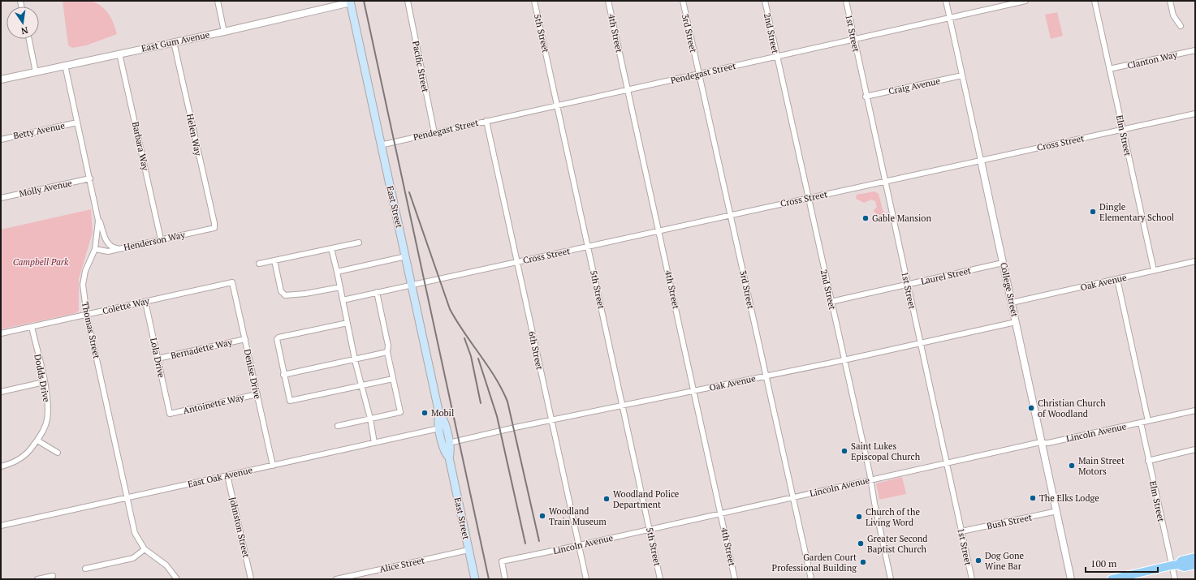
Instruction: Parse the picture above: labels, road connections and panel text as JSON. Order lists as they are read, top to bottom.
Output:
{
  "streets": {
    "main road": ["East Street"],
    "street": [
      "5th Street",
      "4th Street",
      "3rd Street",
      "2nd Street",
      "1st Street",
      "East Gum Avenue",
      "Clanton Way",
      "Pacific Street",
      "Pendegast Street",
      "Craig Avenue",
      "Betty Avenue",
      "Helen Way",
      "Elm Street",
      "Cross Street",
      "Barbara Way",
      "Molly Avenue",
      "Henderson Way",
      "Laurel Street",
      "Oak Avenue",
      "College Street",
      "Colette Way",
      "Thomas Street",
      "Bernadette Way",
      "6th Street",
      "Lola Drive",
      "Denise Drive",
      "Dodds Drive",
      "Antoinette Way",
      "Lincoln Avenue",
      "East Oak Avenue",
      "Bush Street",
      "Johnston Street",
      "Alice Street"
    ]
  },
  "crossings": [
    ["5th Street", "Pendegast Street"],
    ["5th Street", "Cross Street"],
    ["5th Street", "Oak Avenue"],
    ["5th Street", "Lincoln Avenue"],
    ["4th Street", "Pendegast Street"],
    ["4th Street", "Cross Street"],
    ["4th Street", "Oak Avenue"],
    ["4th Street", "Lincoln Avenue"],
    ["3rd Street", "Pendegast Street"],
    ["3rd Street", "Cross Street"],
    ["3rd Street", "Oak Avenue"],
    ["3rd Street", "Lincoln Avenue"],
    ["2nd Street", "Pendegast Street"],
    ["2nd Street", "Cross Street"],
    ["2nd Street", "Laurel Street"],
    ["2nd Street", "Oak Avenue"],
    ["2nd Street", "Lincoln Avenue"],
    ["1st Street", "Pendegast Street"],
    ["1st Street", "Craig Avenue"],
    ["1st Street", "Cross Street"],
    ["1st Street", "Laurel Street"],
    ["1st Street", "Oak Avenue"],
    ["1st Street", "Lincoln Avenue"],
    ["1st Street", "Bush Street"],
    ["East Gum Avenue", "Helen Way"],
    ["East Gum Avenue", "Barbara Way"],
    ["East Gum Avenue", "East Street"],
    ["East Gum Avenue", "Thomas Street"],
    ["Clanton Way", "Elm Street"],
    ["Pacific Street", "Pendegast Street"],
    ["Pendegast Street", "East Street"],
    ["Pendegast Street", "College Street"],
    ["Pendegast Street", "6th Street"],
    ["Craig Avenue", "College Street"],
    ["Betty Avenue", "Thomas Street"],
    ["Helen Way", "Henderson Way"],
    ["Elm Street", "Cross Street"],
    ["Elm Street", "Oak Avenue"],
    ["Elm Street", "Lincoln Avenue"],
    ["Cross Street", "East Street"],
    ["Cross Street", "College Street"],
    ["Cross Street", "6th Street"],
    ["Barbara Way", "Henderson Way"],
    ["Molly Avenue", "Thomas Street"],
    ["East Street", "Oak Avenue"],
    ["East Street", "East Oak Avenue"],
    ["East Street", "Alice Street"],
    ["Henderson Way", "Thomas Street"],
    ["Laurel Street", "College Street"],
    ["Oak Avenue", "College Street"],
    ["Oak Avenue", "6th Street"],
    ["College Street", "Lincoln Avenue"],
    ["College Street", "Bush Street"],
    ["Colette Way", "Thomas Street"],
    ["Colette Way", "Lola Drive"],
    ["Colette Way", "Denise Drive"],
    ["Colette Way", "Dodds Drive"],
    ["Thomas Street", "East Oak Avenue"],
    ["Bernadette Way", "Lola Drive"],
    ["Bernadette Way", "Denise Drive"],
    ["6th Street", "Lincoln Avenue"],
    ["Lola Drive", "Antoinette Way"],
    ["Denise Drive", "Antoinette Way"],
    ["Denise Drive", "East Oak Avenue"],
    ["East Oak Avenue", "Johnston Street"]
  ],
  "parks": ["Campbell Park"],
  "places": [
    "Dingle Elementary School",
    "Gable Mansion",
    "Christian Church of Woodland",
    "Mobil",
    "Saint Lukes Episcopal Church",
    "Main Street Motors",
    "The Elks Lodge",
    "Woodland Police Department",
    "Woodland Train Museum",
    "Church of the Living Word",
    "Greater Second Baptist Church",
    "Dog Gone Wine Bar",
    "Garden Court Professional Building"
  ],
  "scale_bar": "100 m",
  "north": "bottom"
}
